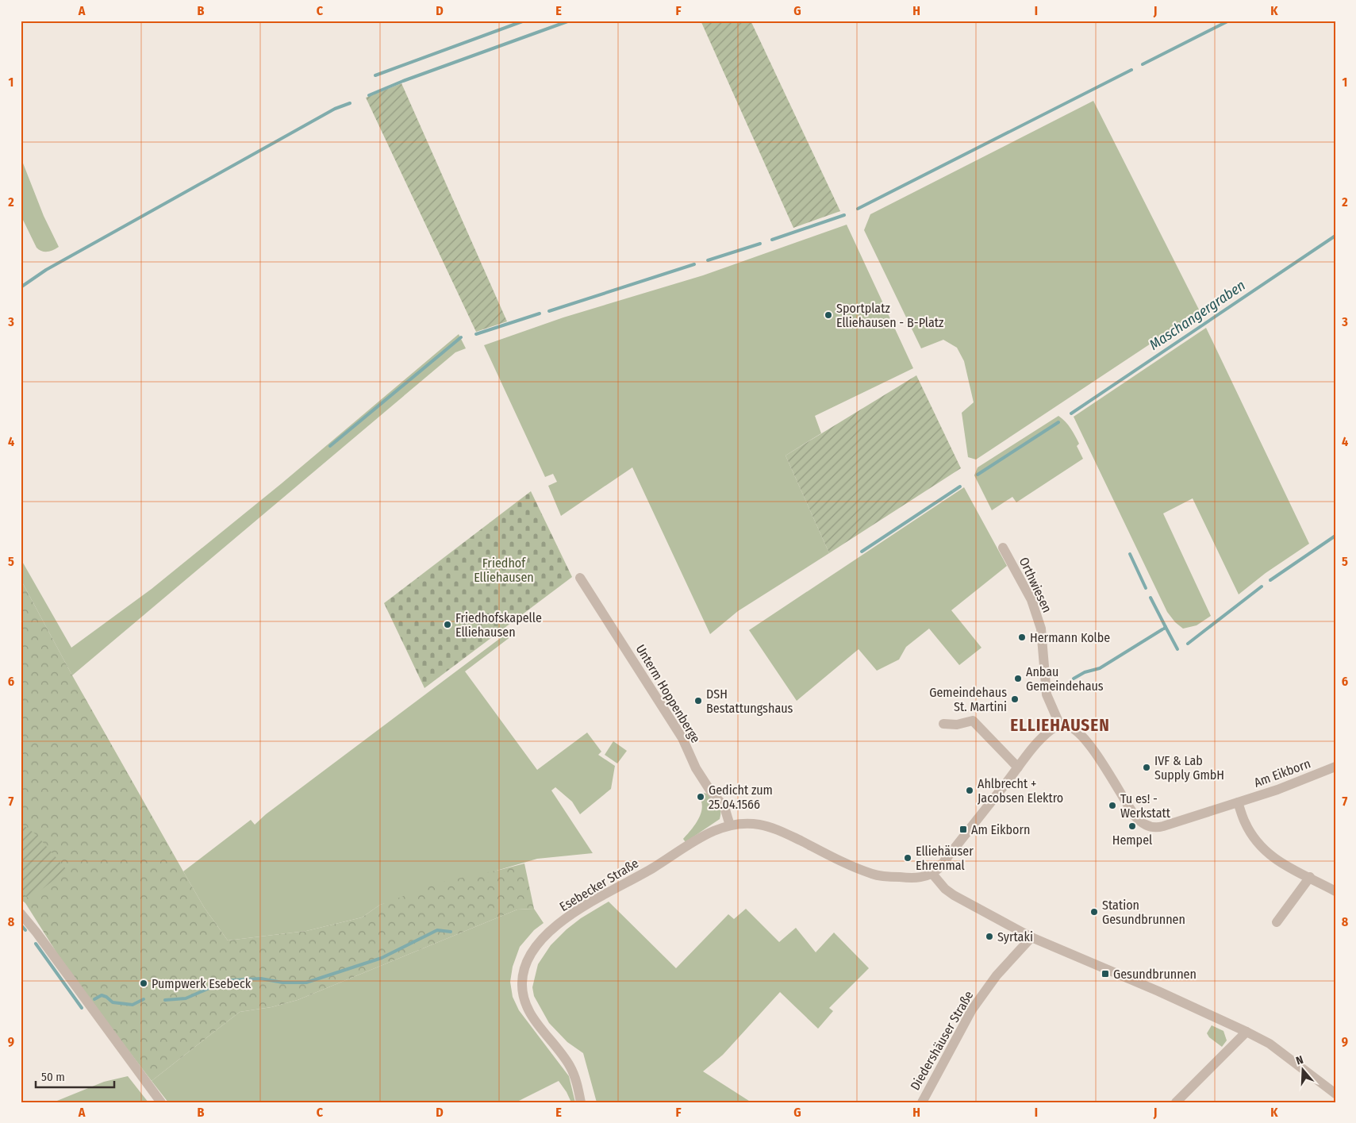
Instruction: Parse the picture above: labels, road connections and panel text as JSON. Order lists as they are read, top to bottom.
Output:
{
  "streets": {
    "street": [
      "Orthwiesen",
      "Unterm Hoppenberge",
      "Am Eikborn",
      "Esebecker Straße",
      "Diedershäuser Straße"
    ]
  },
  "crossings": [
    ["Orthwiesen", "Am Eikborn"],
    ["Unterm Hoppenberge", "Esebecker Straße"]
  ],
  "districts": ["ELLIEHAUSEN"],
  "water": ["Maschangergraben"],
  "parks": ["Friedhof Elliehausen"],
  "places": {
    "other": [
      "Sportplatz Elliehausen - B-Platz",
      "Friedhofskapelle Elliehausen",
      "Hermann Kolbe",
      "Anbau Gemeindehaus",
      "Gemeindehaus St. Martini",
      "DSH Bestattungshaus",
      "IVF & Lab Supply GmbH",
      "Ahlbrecht + Jacobsen Elektro",
      "Gedicht zum 25.04.1566",
      "Tu es! - Werkstatt",
      "Hempel",
      "Elliehäuser Ehrenmal",
      "Station Gesundbrunnen",
      "Syrtaki",
      "Pumpwerk Esebeck"
    ],
    "transit": ["Am Eikborn", "Gesundbrunnen"]
  },
  "scale_bar": "50 m",
  "north": "top",
  "grid": {
    "columns": [
      "A",
      "B",
      "C",
      "D",
      "E",
      "F",
      "G",
      "H",
      "I",
      "J",
      "K"
    ],
    "rows": [
      "1",
      "2",
      "3",
      "4",
      "5",
      "6",
      "7",
      "8",
      "9"
    ]
  }
}
